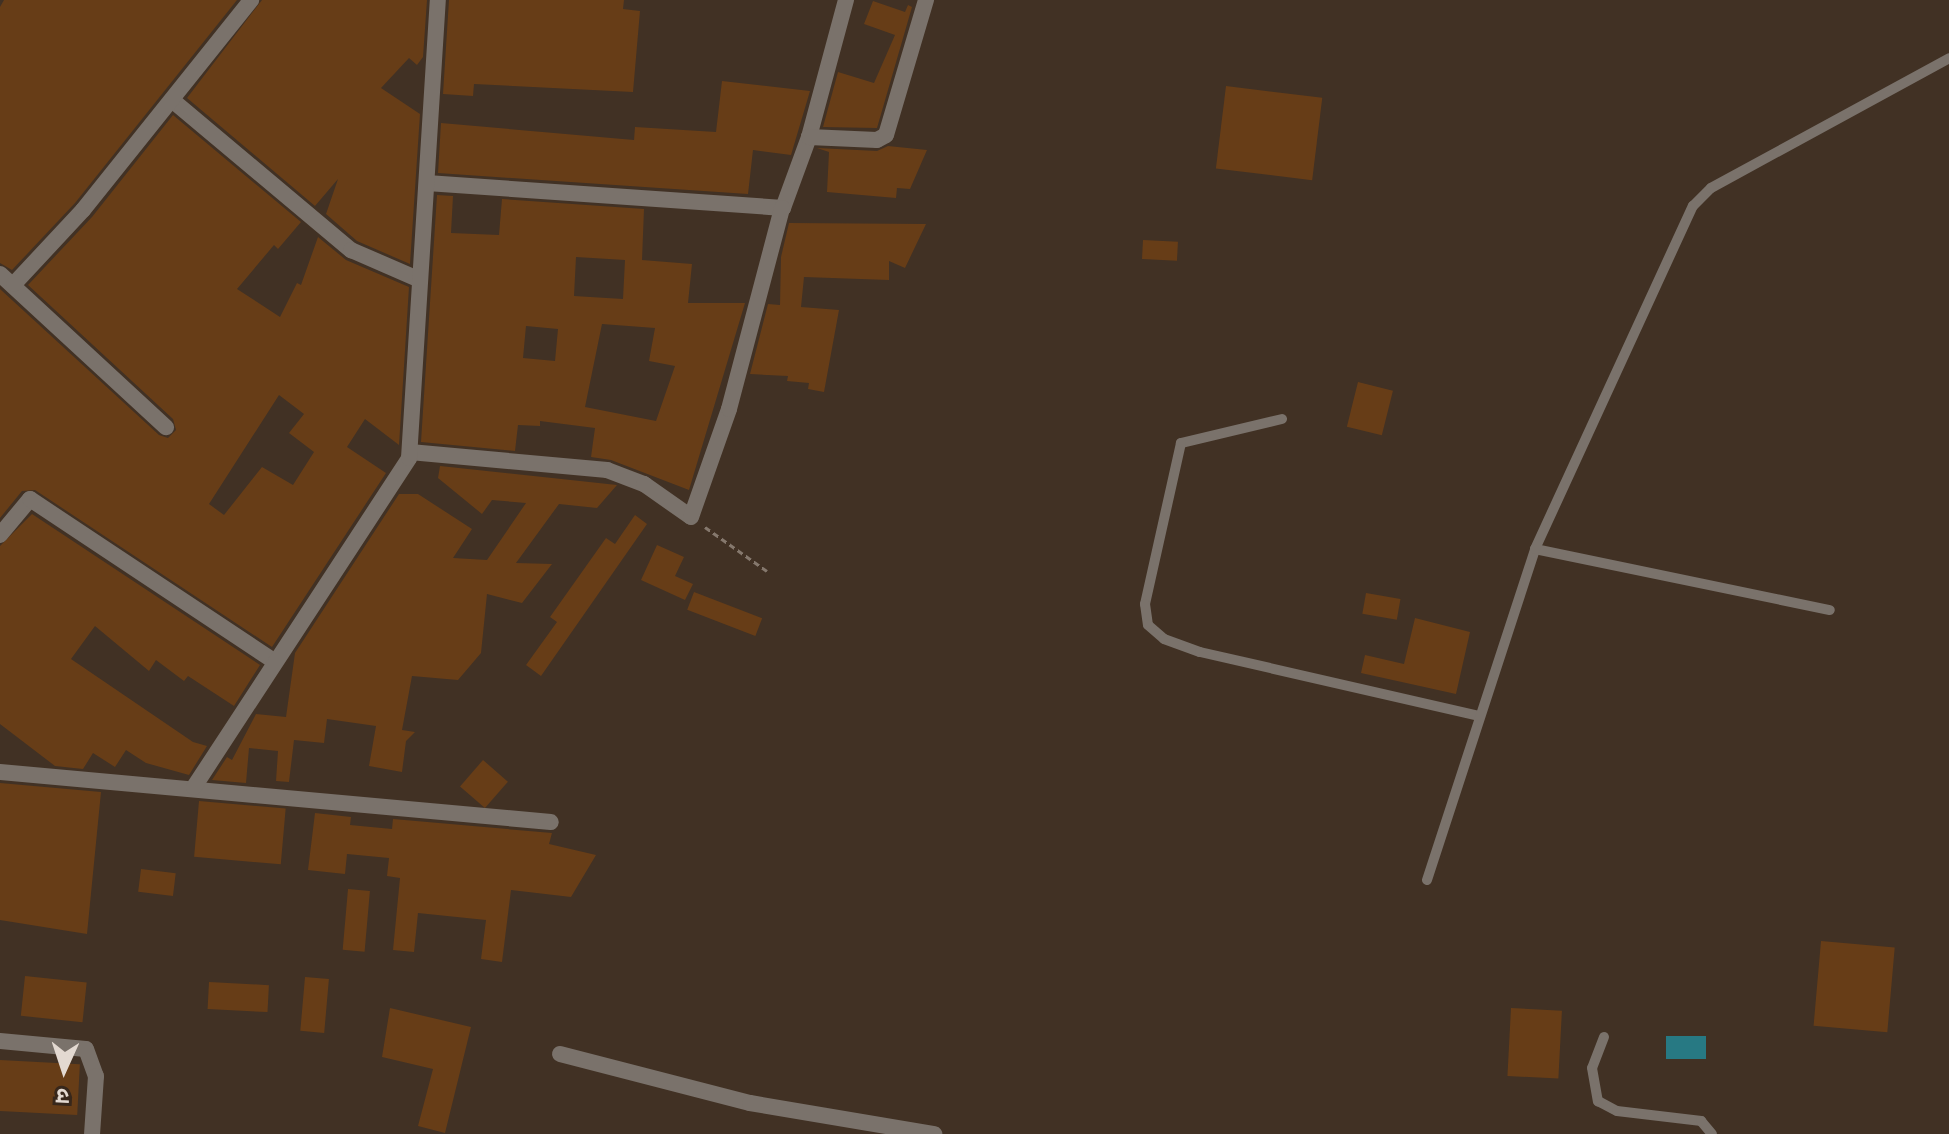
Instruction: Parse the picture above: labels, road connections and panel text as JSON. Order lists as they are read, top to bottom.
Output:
{
  "north": "bottom"
}
